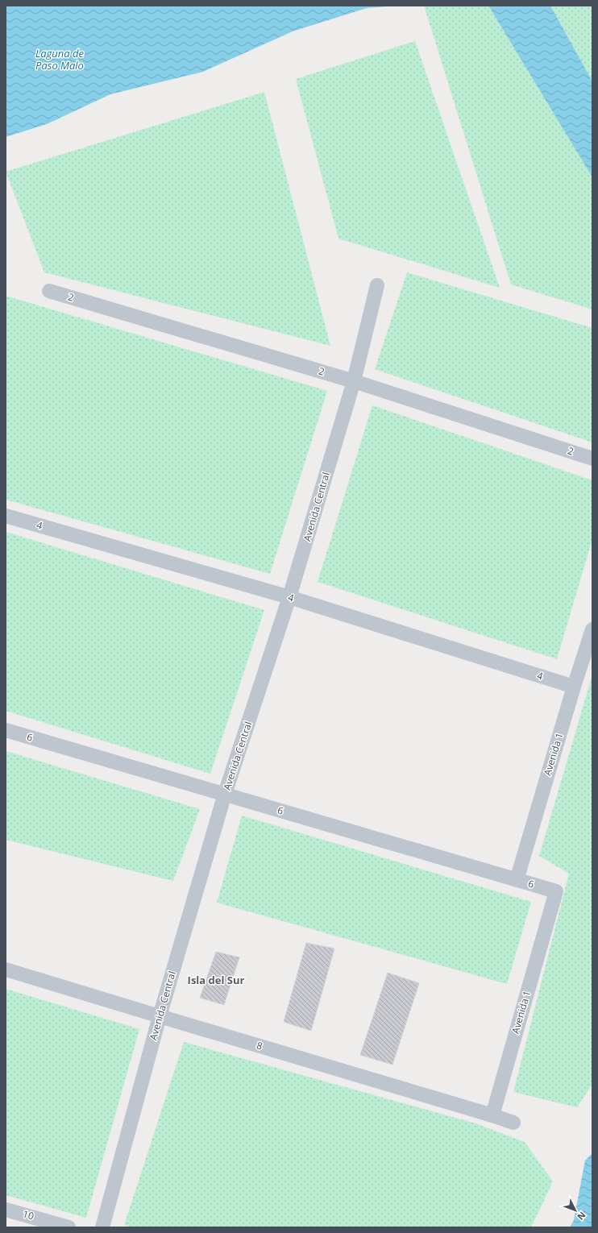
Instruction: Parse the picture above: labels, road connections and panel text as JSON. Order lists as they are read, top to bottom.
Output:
{
  "streets": {
    "street": [
      "2",
      "Avenida Central",
      "4",
      "6",
      "Avenida 1",
      "8",
      "10"
    ]
  },
  "crossings": [
    ["2", "Avenida Central"],
    ["Avenida Central", "4"],
    ["Avenida Central", "6"],
    ["Avenida Central", "8"],
    ["4", "Avenida 1"],
    ["6", "Avenida 1"],
    ["Avenida 1", "8"]
  ],
  "districts": ["Isla del Sur"],
  "water": ["Laguna de Paso Malo"],
  "north": "bottom right"
}
